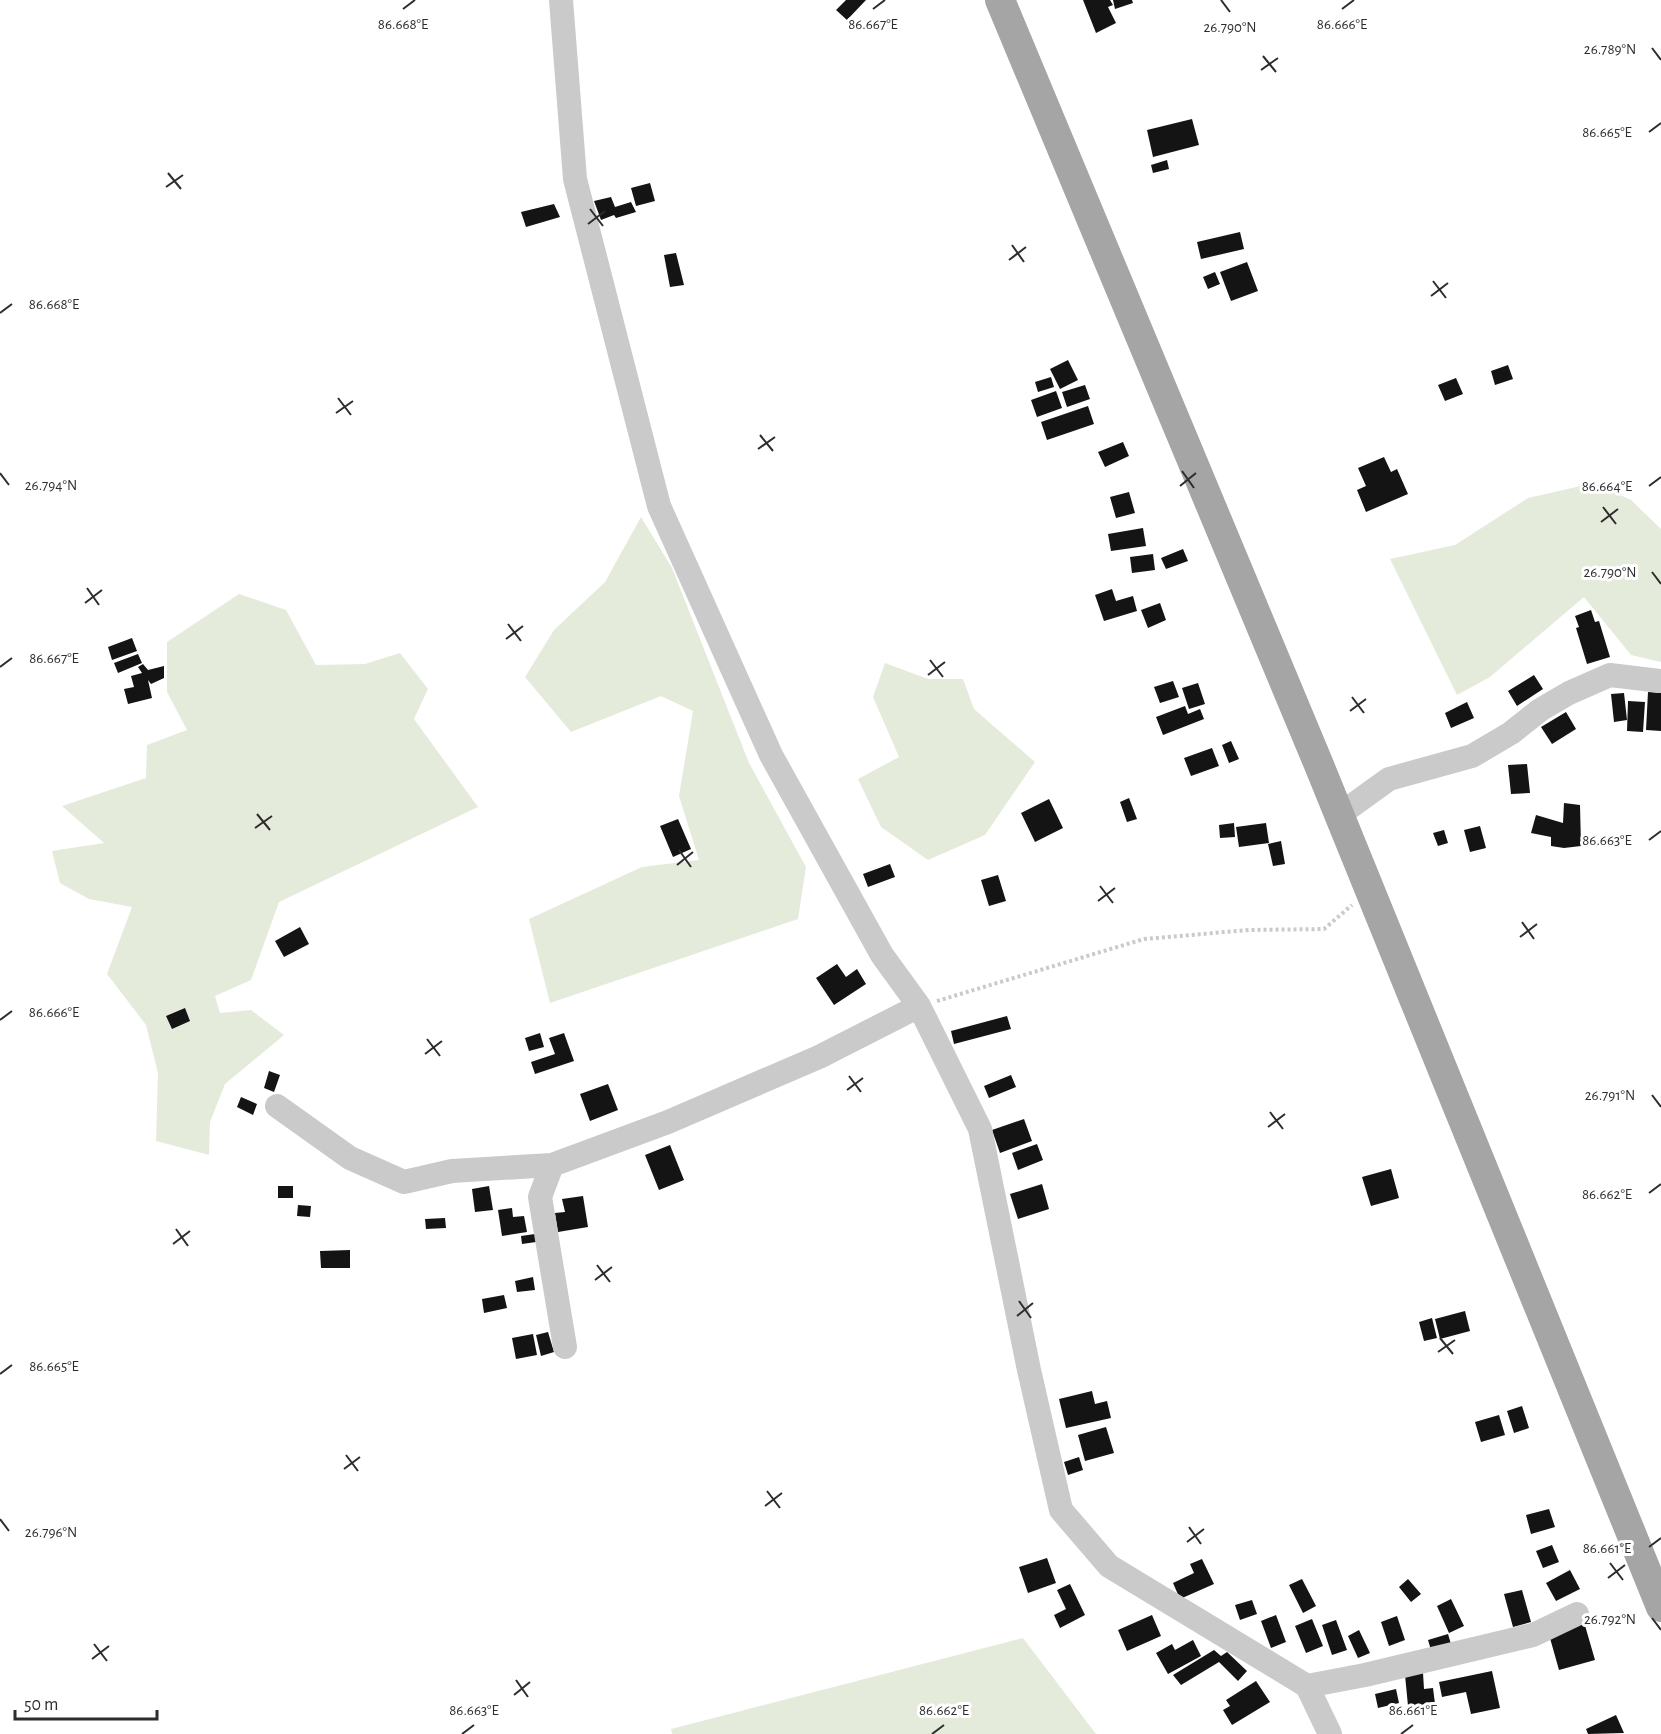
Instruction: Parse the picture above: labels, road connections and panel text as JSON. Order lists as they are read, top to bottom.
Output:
{
  "scale_bar": "50 m",
  "coordinates": [
    "86.668°E",
    "86.667°E",
    "86.666°E",
    "26.790°N",
    "26.789°N",
    "86.665°E",
    "26.794°N",
    "86.664°E",
    "86.663°E",
    "26.791°N",
    "86.662°E",
    "26.796°N",
    "86.661°E",
    "26.792°N"
  ]
}
